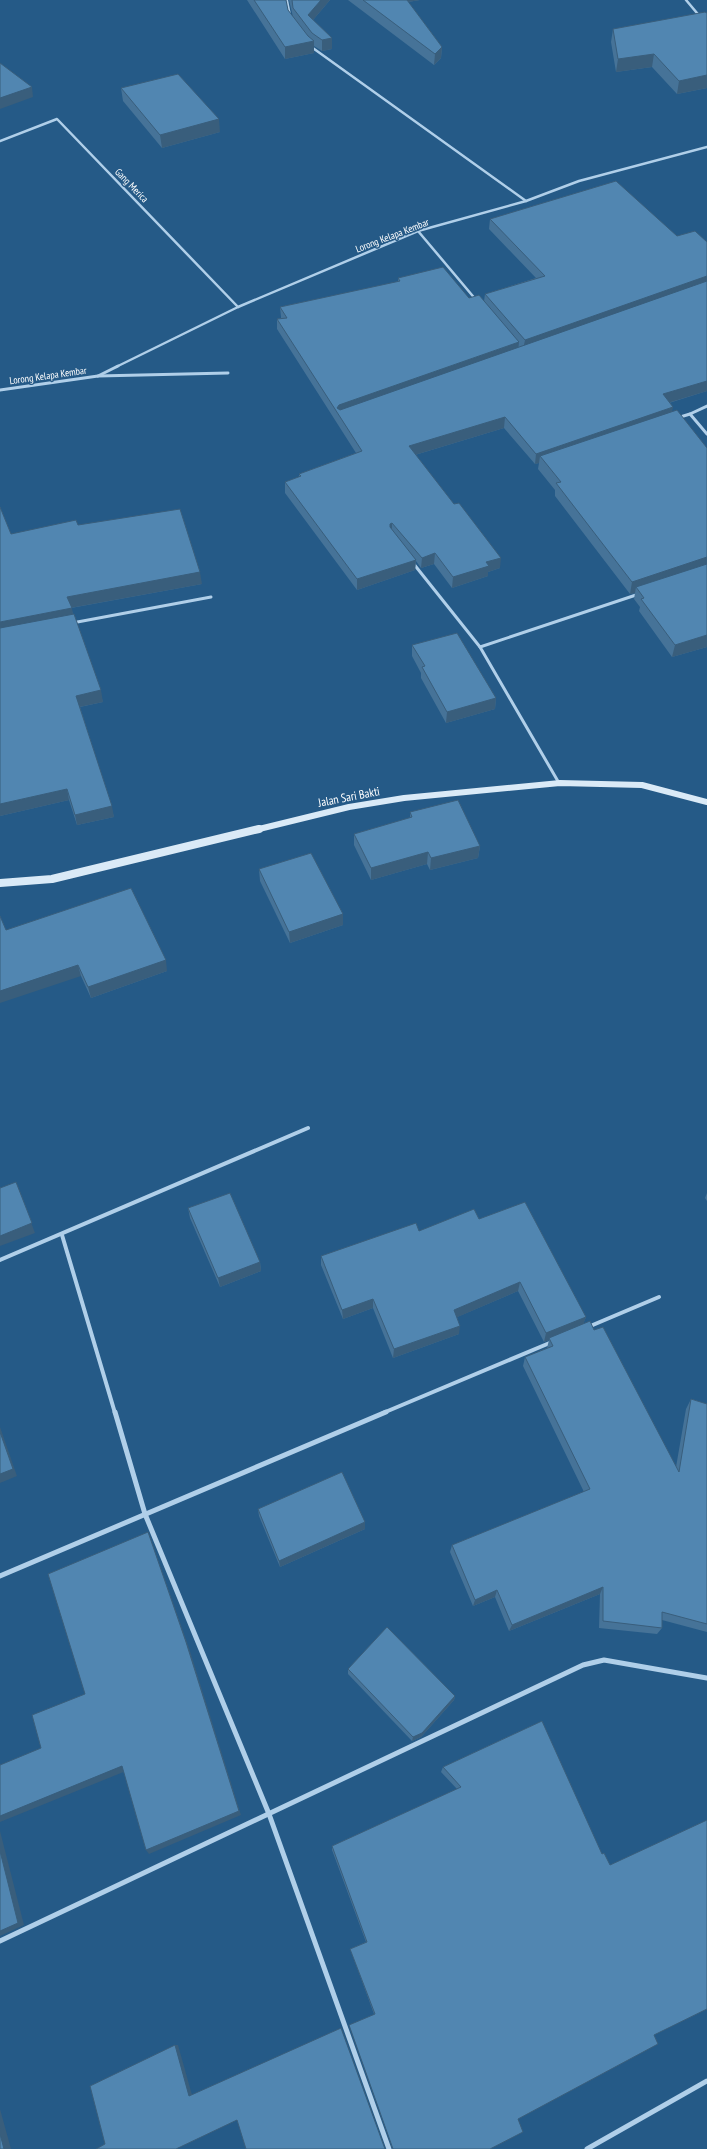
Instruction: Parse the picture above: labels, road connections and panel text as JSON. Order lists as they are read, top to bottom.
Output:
{
  "streets": {
    "main road": ["Jalan Sari Bakti"],
    "street": ["Gang Merica", "Lorong Kelapa Kembar"]
  },
  "crossings": [
    ["Gang Merica", "Lorong Kelapa Kembar"]
  ]
}
